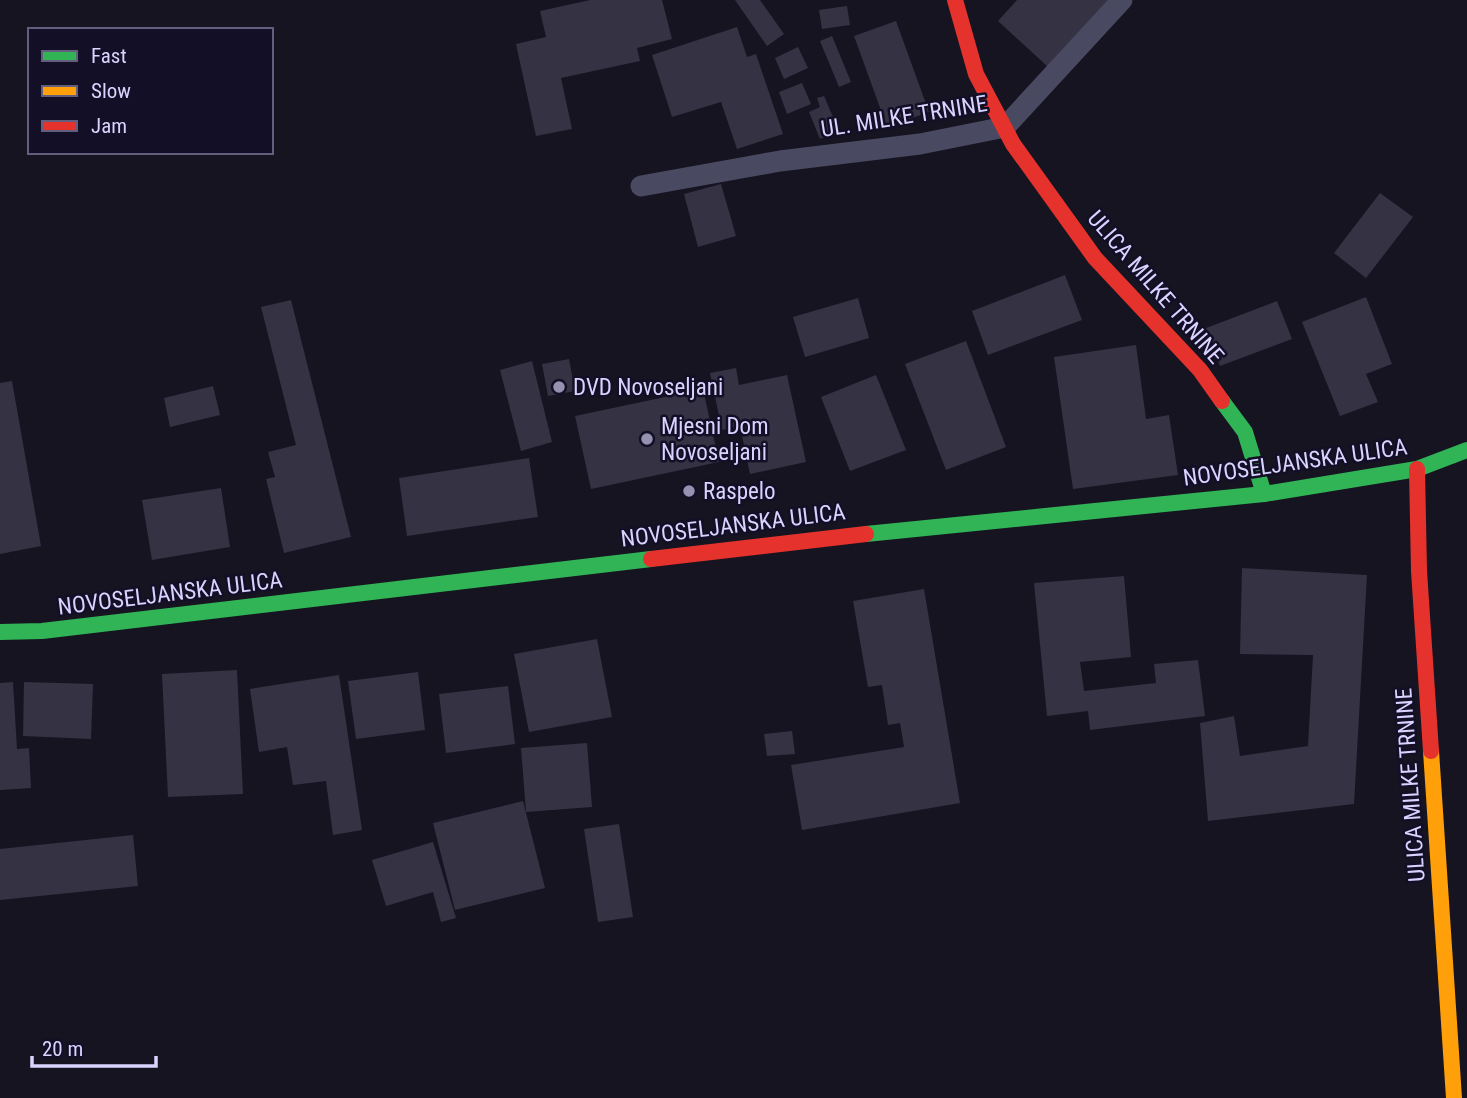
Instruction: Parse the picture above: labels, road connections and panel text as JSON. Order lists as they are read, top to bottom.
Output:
{
  "streets": {
    "main road": ["ULICA MILKE TRNINE", "NOVOSELJANSKA ULICA"],
    "lane": ["UL. MILKE TRNINE"]
  },
  "crossings": [
    ["UL. MILKE TRNINE", "ULICA MILKE TRNINE"],
    ["ULICA MILKE TRNINE", "NOVOSELJANSKA ULICA"]
  ],
  "places": ["DVD Novoseljani", "Mjesni Dom Novoseljani", "Raspelo"],
  "legend": ["Fast", "Slow", "Jam"],
  "scale_bar": "20 m"
}
